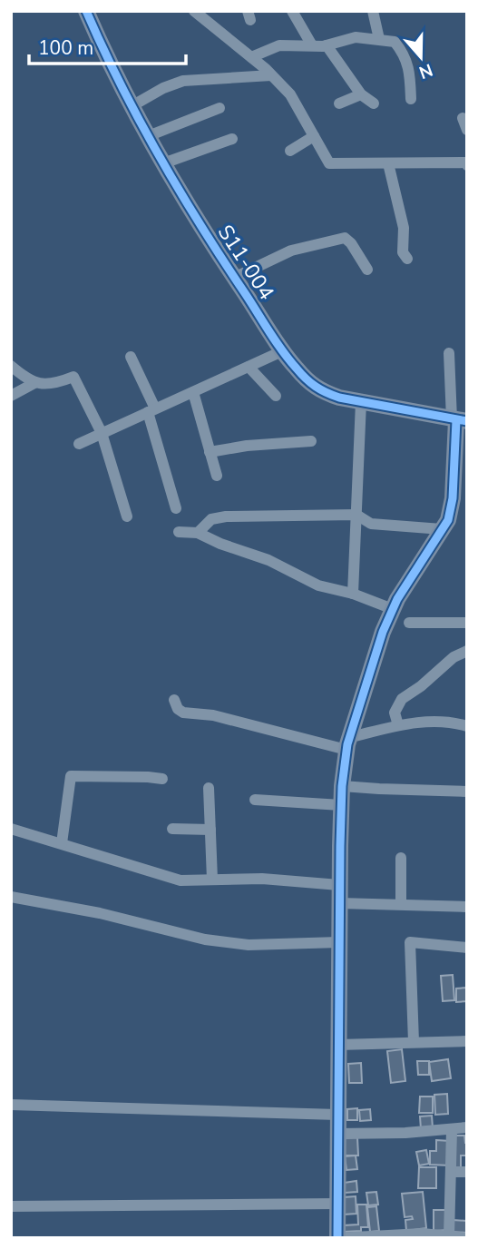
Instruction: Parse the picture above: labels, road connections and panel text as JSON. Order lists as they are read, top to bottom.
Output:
{
  "streets": {
    "street": ["S11-004"]
  },
  "scale_bar": "100 m",
  "north": "bottom"
}
